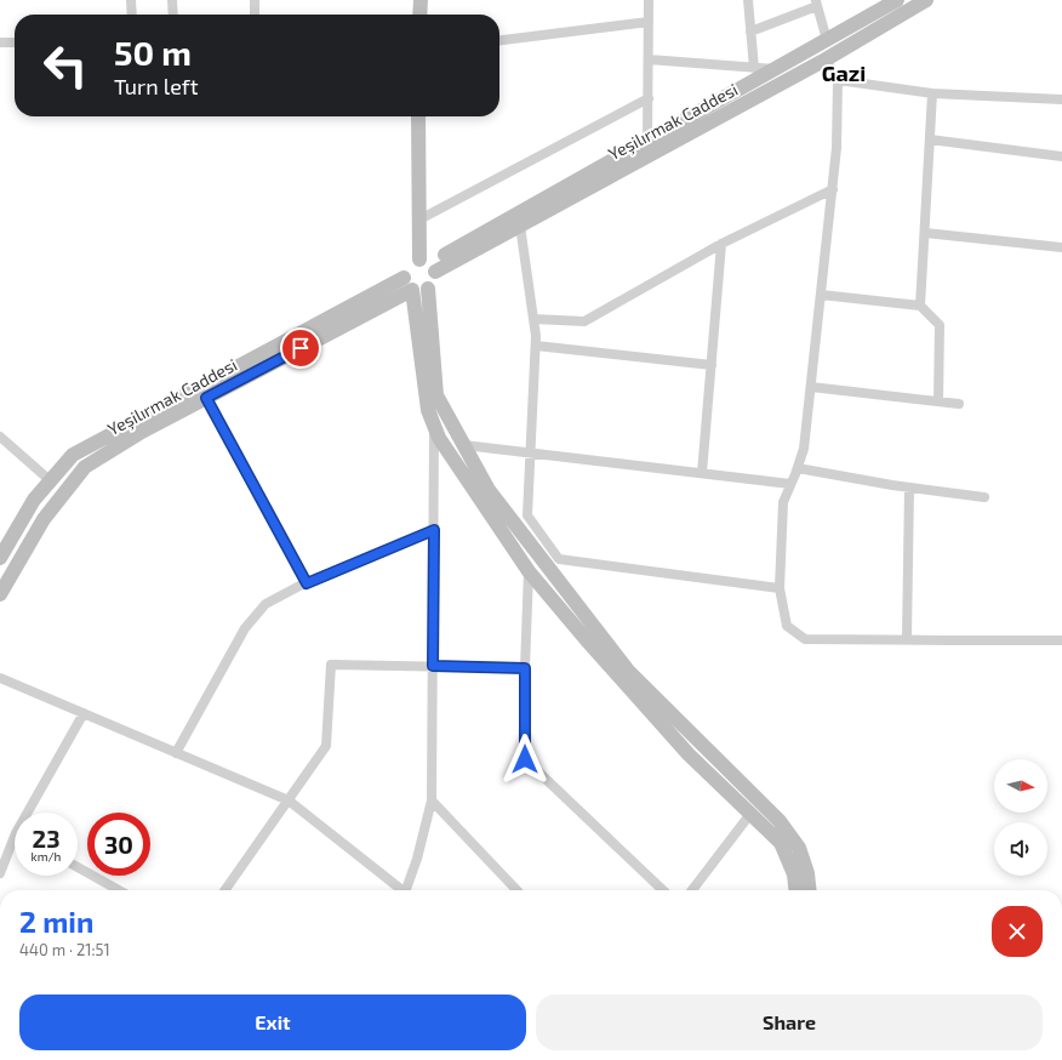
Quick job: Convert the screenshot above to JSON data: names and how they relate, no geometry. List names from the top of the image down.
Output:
{
  "streets": {
    "main road": ["Yeşilırmak Caddesi"]
  },
  "districts": ["Gazi"],
  "north": "right",
  "page": {
    "turn": ["50 m", "Turn left"],
    "speed": "23 km/h",
    "limit": "30",
    "heading": ["2 min", "440 m · 21:51"],
    "buttons": ["Exit", "Share"]
  }
}
